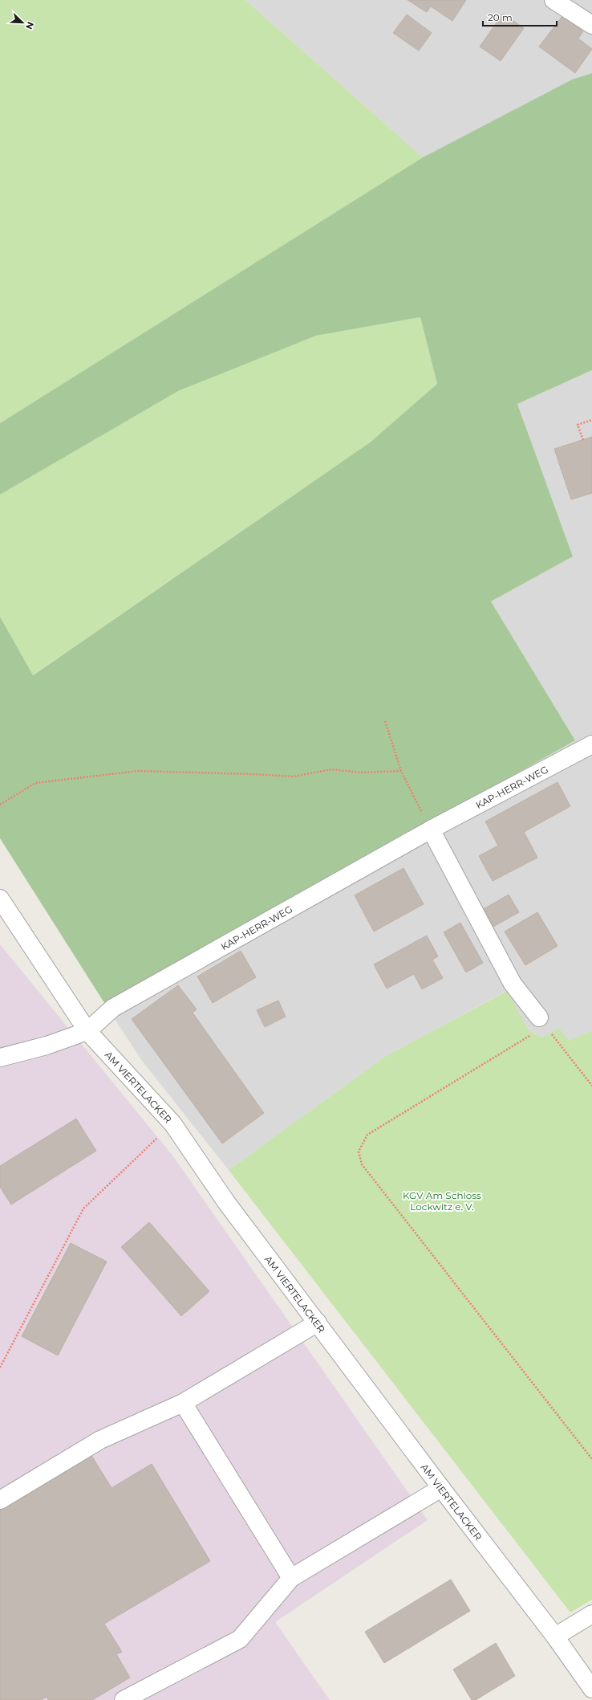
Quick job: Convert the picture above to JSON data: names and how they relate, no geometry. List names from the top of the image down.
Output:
{
  "streets": {
    "street": ["KAP-HERR-WEG", "AM VIERTELACKER"]
  },
  "crossings": [
    ["KAP-HERR-WEG", "AM VIERTELACKER"]
  ],
  "parks": ["KGV Am Schloss Lockwitz e. V."],
  "scale_bar": "20 m",
  "north": "bottom right"
}
